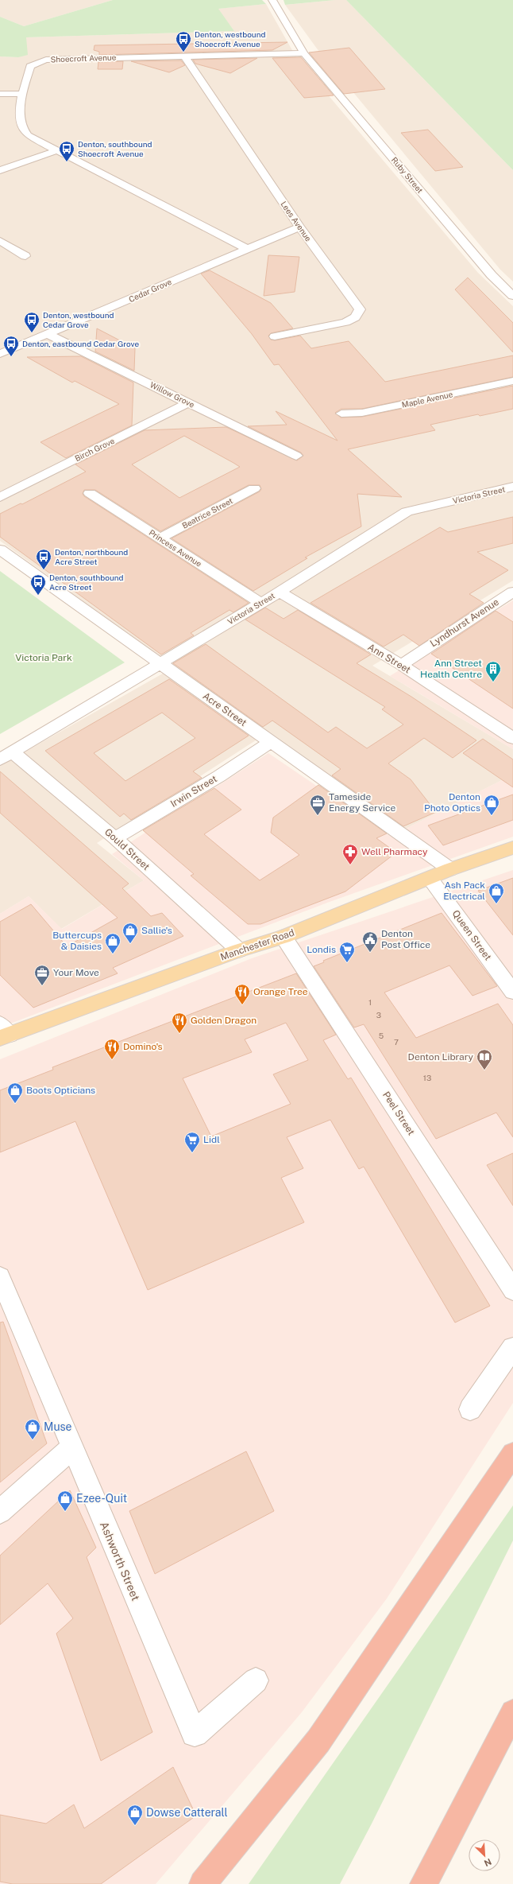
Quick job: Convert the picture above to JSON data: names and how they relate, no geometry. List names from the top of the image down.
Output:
{
  "streets": {
    "main road": ["Manchester Road"],
    "street": [
      "Shoecroft Avenue",
      "Ruby Street",
      "Lees Avenue",
      "Cedar Grove",
      "Willow Grove",
      "Maple Avenue",
      "Birch Grove",
      "Victoria Street",
      "Beatrice Street",
      "Princess Avenue",
      "Lyndhurst Avenue",
      "Ann Street",
      "Acre Street",
      "Irwin Street",
      "Gould Street",
      "Queen Street",
      "Peel Street",
      "Ashworth Street"
    ]
  },
  "crossings": [
    ["Shoecroft Avenue", "Ruby Street"],
    ["Shoecroft Avenue", "Lees Avenue"],
    ["Shoecroft Avenue", "Cedar Grove"],
    ["Lees Avenue", "Cedar Grove"],
    ["Cedar Grove", "Willow Grove"],
    ["Willow Grove", "Birch Grove"],
    ["Victoria Street", "Princess Avenue"],
    ["Victoria Street", "Ann Street"],
    ["Victoria Street", "Acre Street"],
    ["Victoria Street", "Gould Street"],
    ["Beatrice Street", "Princess Avenue"],
    ["Lyndhurst Avenue", "Ann Street"],
    ["Acre Street", "Irwin Street"],
    ["Acre Street", "Manchester Road"],
    ["Irwin Street", "Gould Street"],
    ["Gould Street", "Manchester Road"],
    ["Queen Street", "Manchester Road"],
    ["Manchester Road", "Peel Street"]
  ],
  "parks": ["Victoria Park"],
  "places": {
    "bus stop": [
      "Denton, westbound Shoecroft Avenue",
      "Denton, southbound Shoecroft Avenue",
      "Denton, westbound Cedar Grove",
      "Denton, eastbound Cedar Grove",
      "Denton, northbound Acre Street",
      "Denton, southbound Acre Street"
    ],
    "building": ["Ann Street Health Centre"],
    "office": ["Tameside Energy Service", "Your Move"],
    "shop": [
      "Denton Photo Optics",
      "Ash Pack Electrical",
      "Sallie's",
      "Buttercups & Daisies",
      "Boots Opticians",
      "Muse",
      "Ezee-Quit",
      "Dowse Catterall"
    ],
    "pharmacy": ["Well Pharmacy"],
    "public building": ["Denton Post Office"],
    "supermarket": ["Londis", "Lidl"],
    "restaurant": ["Orange Tree", "Golden Dragon", "Domino's"],
    "library": ["Denton Library"]
  },
  "house_numbers": [
    "1",
    "3",
    "5",
    "7",
    "13"
  ],
  "north": "bottom right"
}
